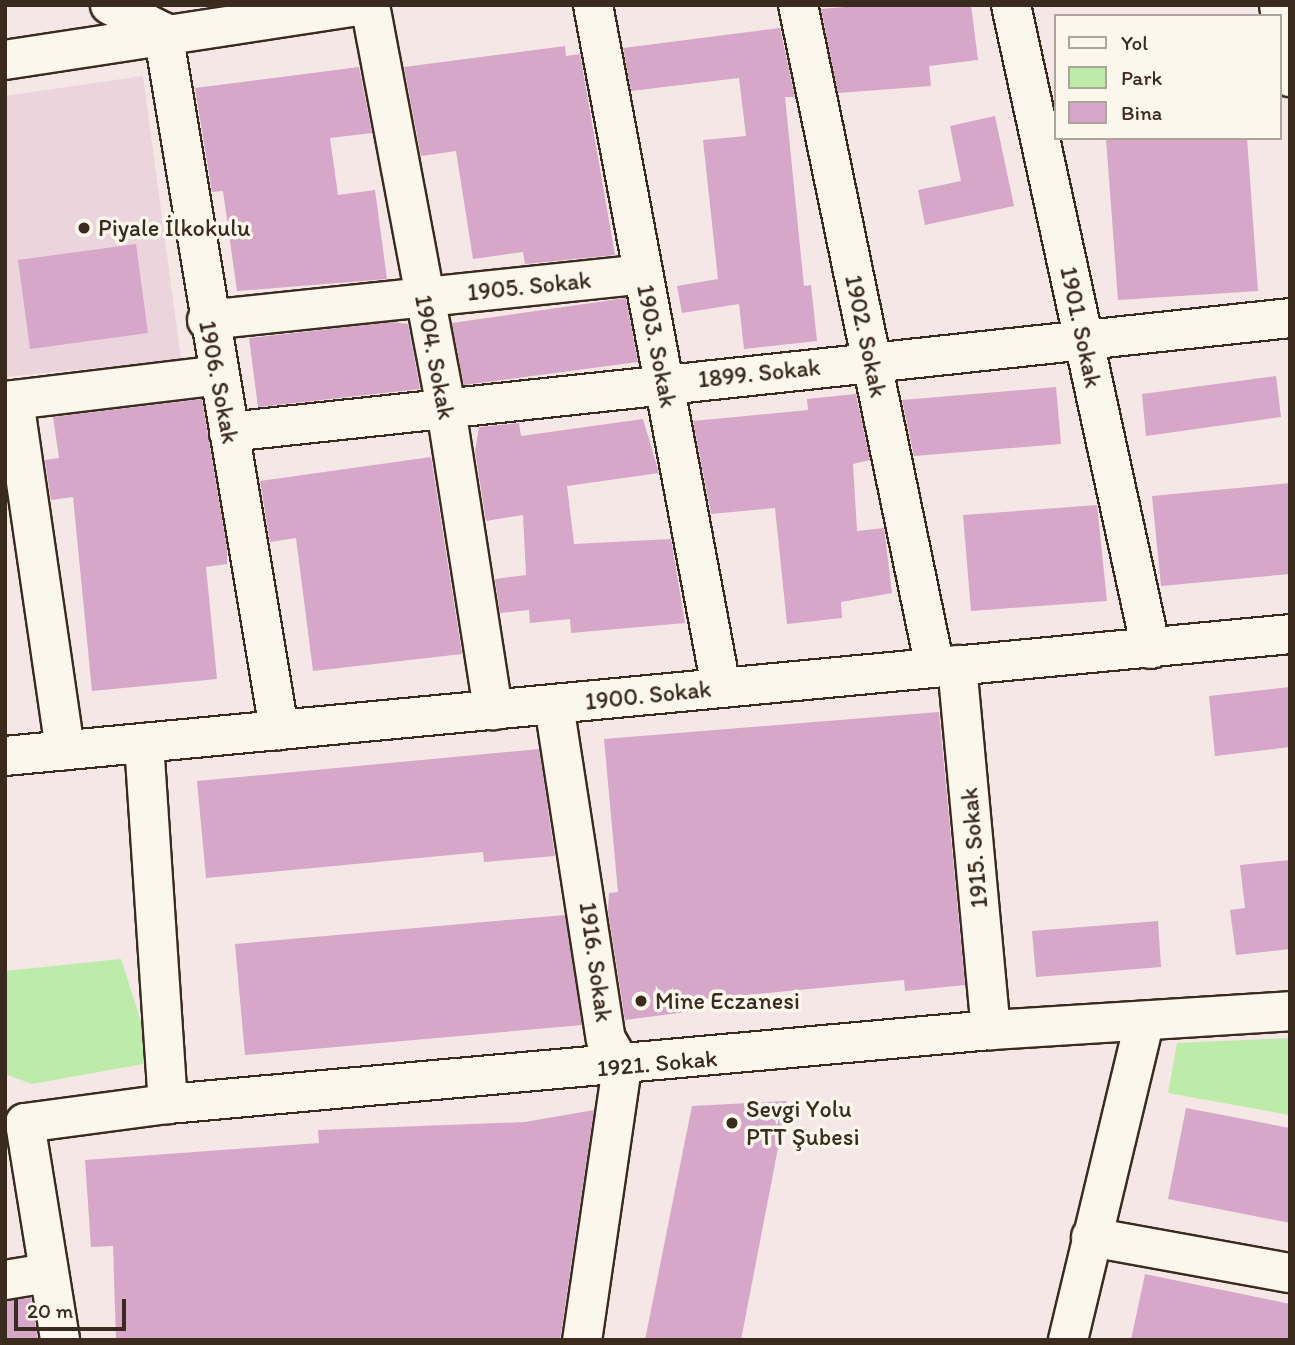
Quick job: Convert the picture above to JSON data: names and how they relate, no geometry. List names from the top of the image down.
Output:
{
  "streets": {
    "street": [
      "1905. Sokak",
      "1901. Sokak",
      "1902. Sokak",
      "1903. Sokak",
      "1904. Sokak",
      "1899. Sokak",
      "1906. Sokak",
      "1900. Sokak",
      "1915. Sokak",
      "1916. Sokak",
      "1921. Sokak"
    ]
  },
  "crossings": [
    ["1905. Sokak", "1903. Sokak"],
    ["1905. Sokak", "1904. Sokak"],
    ["1905. Sokak", "1906. Sokak"],
    ["1901. Sokak", "1899. Sokak"],
    ["1901. Sokak", "1900. Sokak"],
    ["1902. Sokak", "1899. Sokak"],
    ["1902. Sokak", "1900. Sokak"],
    ["1902. Sokak", "1915. Sokak"],
    ["1903. Sokak", "1899. Sokak"],
    ["1903. Sokak", "1900. Sokak"],
    ["1904. Sokak", "1899. Sokak"],
    ["1904. Sokak", "1900. Sokak"],
    ["1899. Sokak", "1906. Sokak"],
    ["1906. Sokak", "1900. Sokak"],
    ["1900. Sokak", "1915. Sokak"],
    ["1900. Sokak", "1916. Sokak"],
    ["1915. Sokak", "1921. Sokak"],
    ["1916. Sokak", "1921. Sokak"]
  ],
  "places": ["Piyale İlkokulu", "Mine Eczanesi", "Sevgi Yolu PTT Şubesi"],
  "legend": ["Yol", "Park", "Bina"],
  "scale_bar": "20 m"
}
